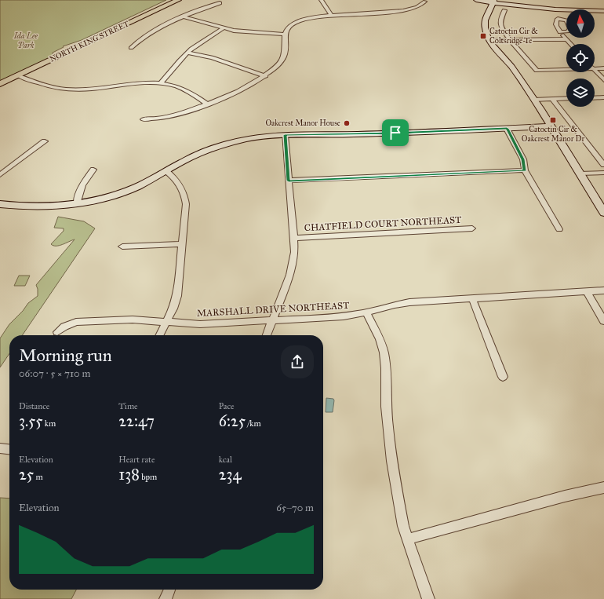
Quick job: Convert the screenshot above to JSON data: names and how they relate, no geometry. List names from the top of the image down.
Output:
{
  "streets": {
    "main road": ["NORTH KING STREET"],
    "street": ["CHATFIELD COURT NORTHEAST", "MARSHALL DRIVE NORTHEAST"]
  },
  "parks": ["Ida Lee Park"],
  "places": {
    "transit": ["Catoctin Cir & Coltsridge Te", "Catoctin Cir & Oakcrest Manor Dr"],
    "other": ["Oakcrest Manor House"]
  },
  "north": "top",
  "page": {
    "heading": ["Morning run", "06:07 · 5 × 710 m"],
    "stats": [
      ["Distance", "3.55 km"],
      ["Time", "22:47"],
      ["Pace", "6:25 /km"],
      ["Elevation", "25 m"],
      ["Heart rate", "138 bpm"],
      ["kcal", "234"]
    ],
    "chart": ["Elevation", "65–70 m"]
  }
}
